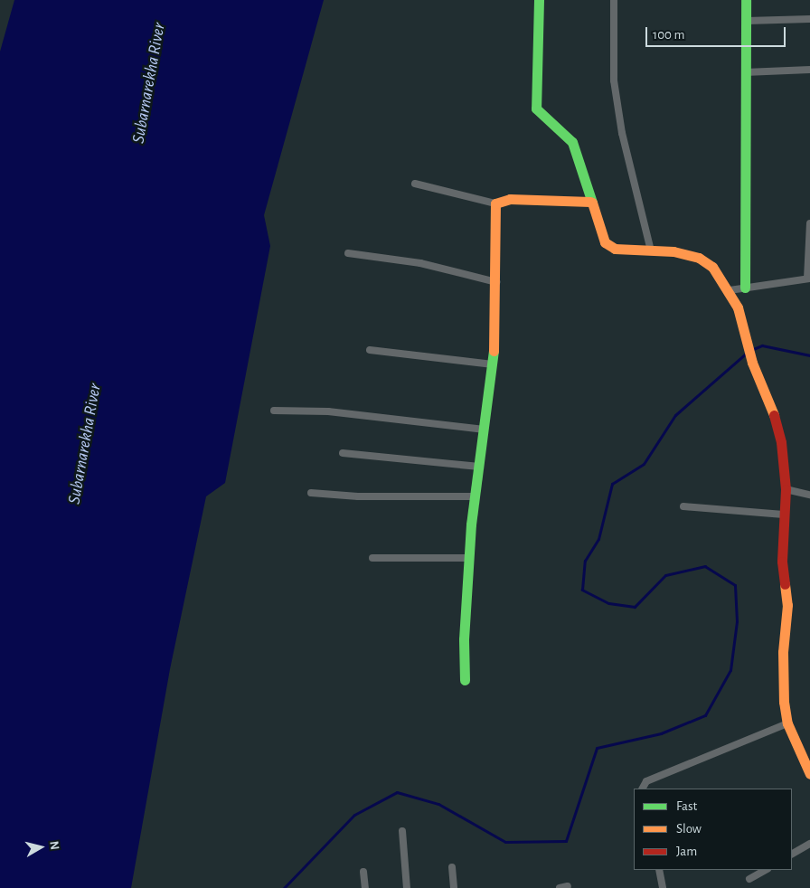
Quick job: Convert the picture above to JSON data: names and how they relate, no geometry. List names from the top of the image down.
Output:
{
  "water": ["Subarnarekha River"],
  "legend": ["Fast", "Slow", "Jam"],
  "scale_bar": "100 m",
  "north": "right"
}
